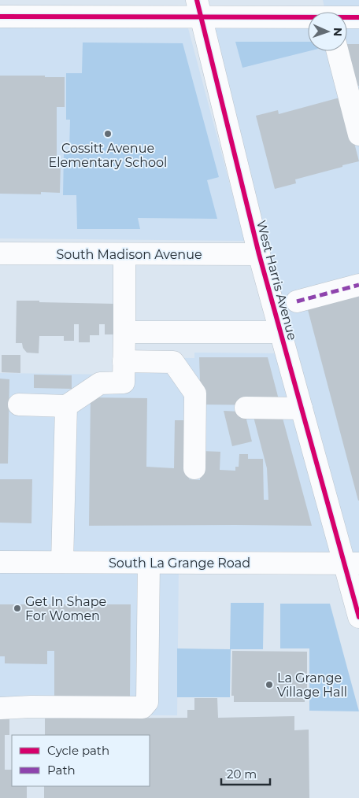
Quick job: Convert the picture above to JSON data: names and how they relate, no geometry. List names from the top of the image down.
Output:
{
  "streets": {
    "street": ["South Madison Avenue", "West Harris Avenue", "South La Grange Road"]
  },
  "crossings": [
    ["South Madison Avenue", "West Harris Avenue"],
    ["West Harris Avenue", "South La Grange Road"]
  ],
  "places": ["Cossitt Avenue Elementary School", "Get In Shape For Women", "La Grange Village Hall"],
  "legend": ["Cycle path", "Path"],
  "scale_bar": "20 m",
  "north": "right"
}
